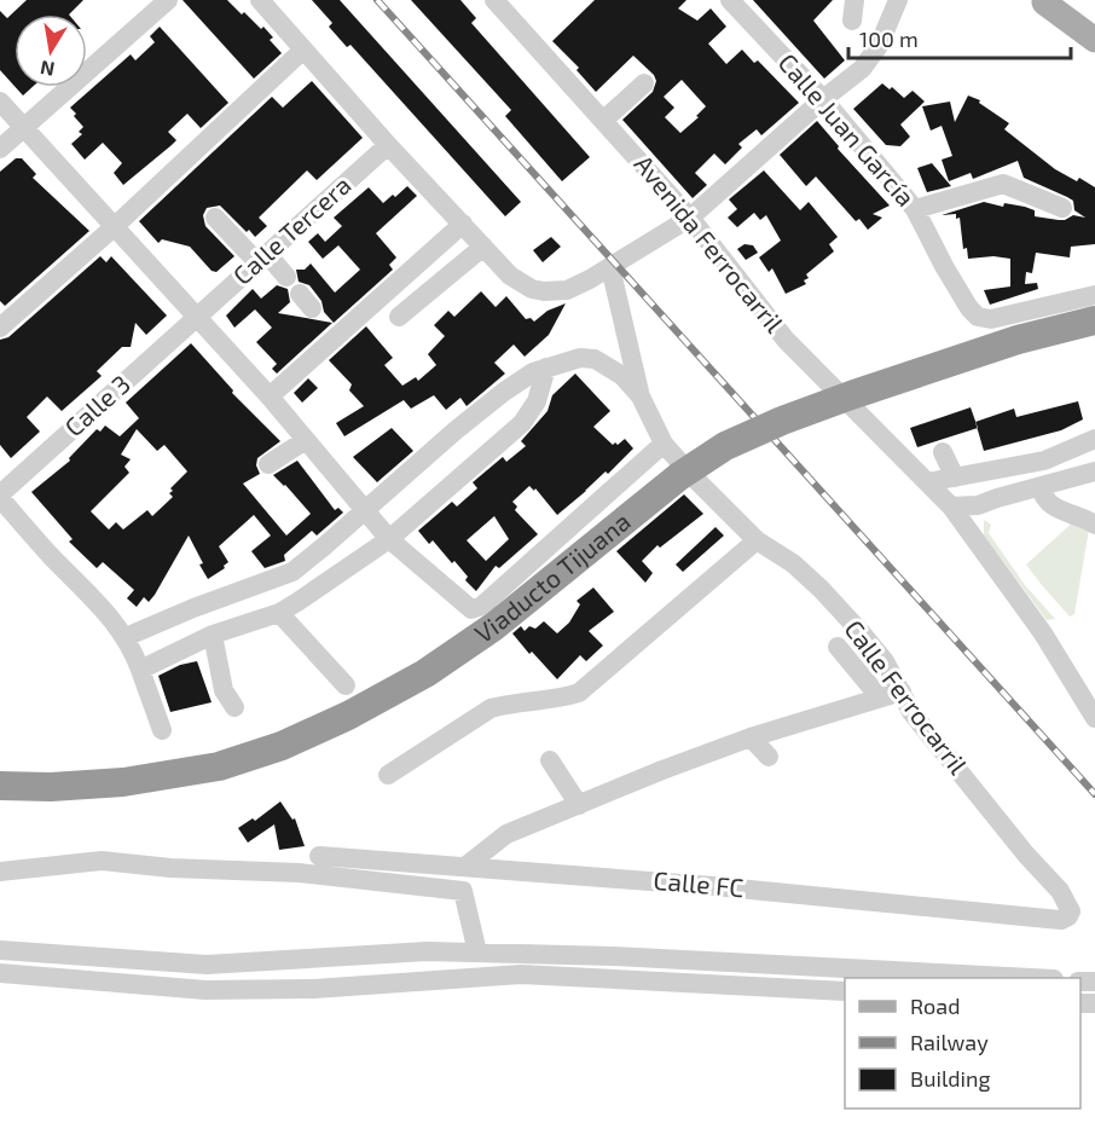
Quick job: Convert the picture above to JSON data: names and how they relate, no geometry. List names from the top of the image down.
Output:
{
  "streets": {
    "highway": ["Viaducto Tijuana"],
    "street": [
      "Calle Juan García",
      "Calle Tercera",
      "Avenida Ferrocarril",
      "Calle 3",
      "Calle Ferrocarril",
      "Calle FC"
    ]
  },
  "crossings": [
    ["Calle Tercera", "Calle 3"],
    ["Calle Ferrocarril", "Calle FC"]
  ],
  "legend": ["Road", "Railway", "Building"],
  "scale_bar": "100 m",
  "north": "bottom"
}
